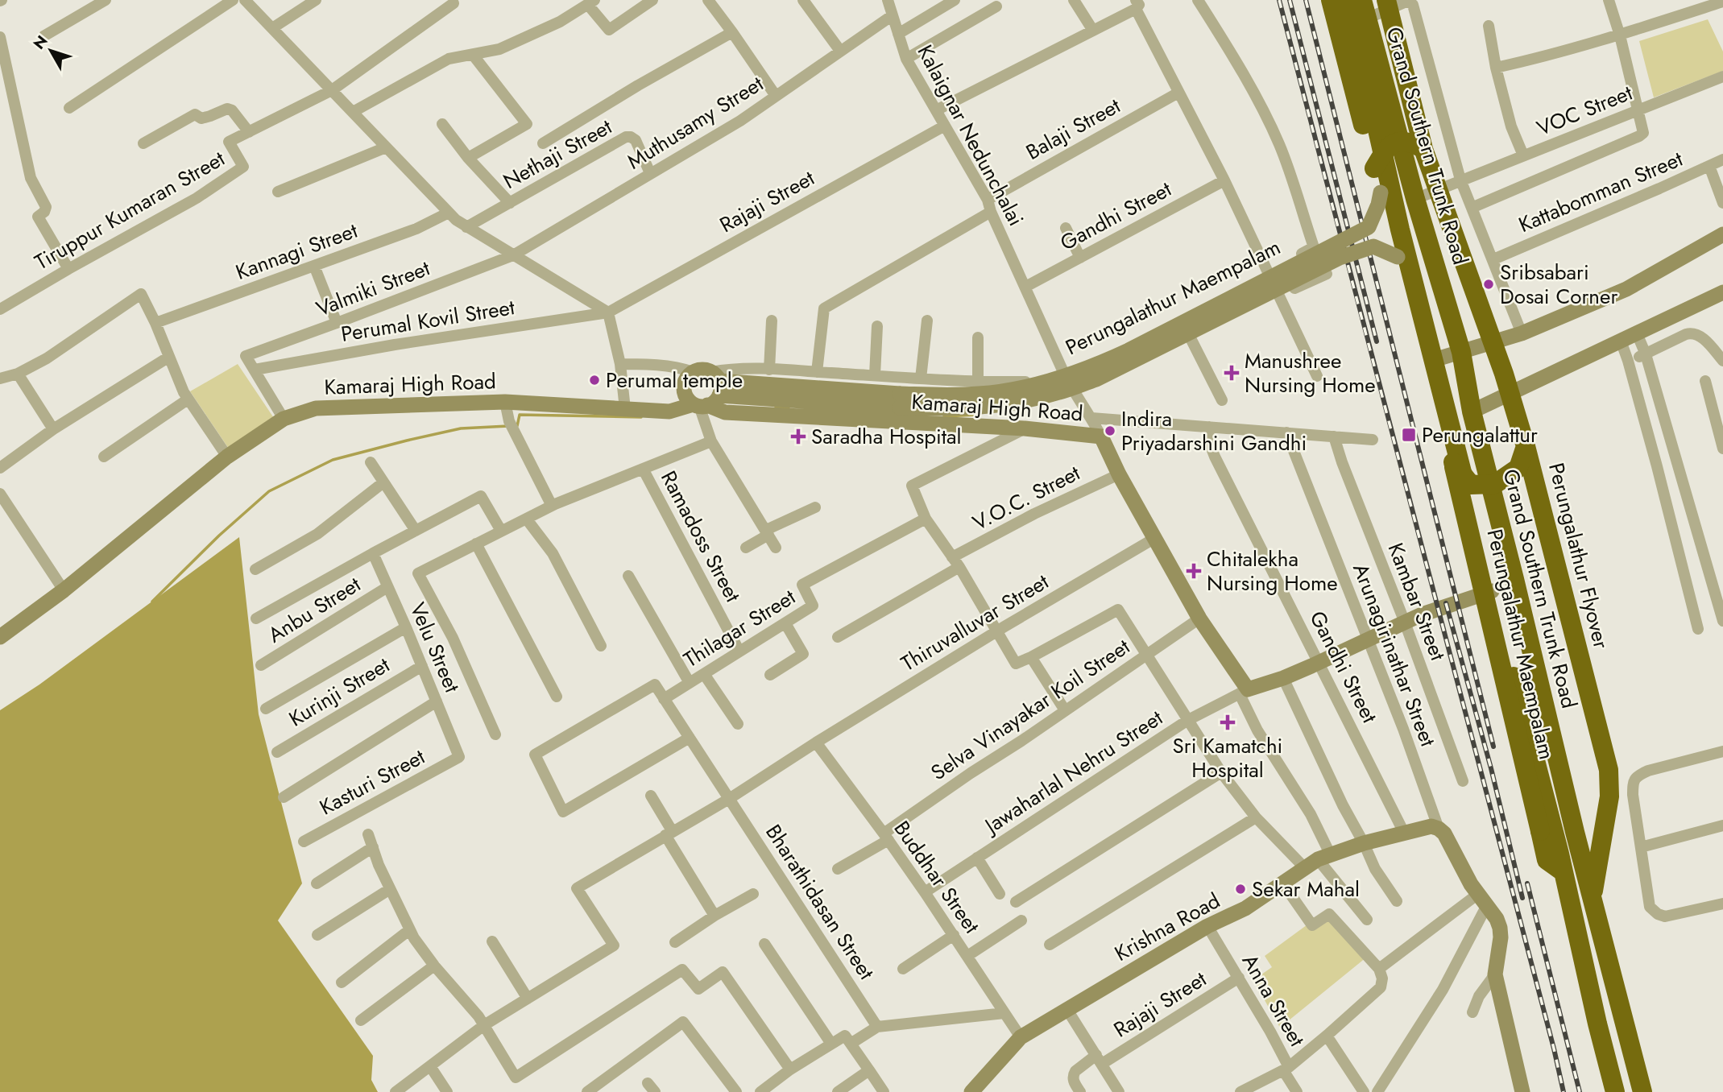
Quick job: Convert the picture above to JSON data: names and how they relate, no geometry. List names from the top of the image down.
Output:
{
  "streets": {
    "highway": ["Grand Southern Trunk Road", "Perungalathur Maempalam", "Perungalathur Flyover"],
    "street": [
      "VOC Street",
      "Muthusamy Street",
      "Balaji Street",
      "Kalaignar Nedunchalai",
      "Nethaji Street",
      "Kattabomman Street",
      "Rajaji Street",
      "Tiruppur Kumaran Street",
      "Gandhi Street",
      "Kannagi Street",
      "Valmiki Street",
      "Perumal Kovil Street",
      "Kamaraj High Road",
      "V.O.C. Street",
      "Ramadoss Street",
      "Kambar Street",
      "Anbu Street",
      "Thiruvalluvar Street",
      "Thilagar Street",
      "Velu Street",
      "Arunagirinathar Street",
      "Kurinji Street",
      "Selva Vinayakar Koil Street",
      "Jawaharlal Nehru Street",
      "Kasturi Street",
      "Buddhar Street",
      "Bharathidasan Street",
      "Krishna Road",
      "Anna Street"
    ]
  },
  "crossings": [
    ["VOC Street", "Grand Southern Trunk Road"],
    ["Muthusamy Street", "Kalaignar Nedunchalai"],
    ["Muthusamy Street", "Nethaji Street"],
    ["Muthusamy Street", "Valmiki Street"],
    ["Balaji Street", "Kalaignar Nedunchalai"],
    ["Kalaignar Nedunchalai", "Rajaji Street"],
    ["Kalaignar Nedunchalai", "Gandhi Street"],
    ["Kalaignar Nedunchalai", "Kamaraj High Road"],
    ["Grand Southern Trunk Road", "Perungalathur Maempalam"],
    ["Grand Southern Trunk Road", "Perungalathur Flyover"],
    ["Rajaji Street", "Perumal Kovil Street"],
    ["Rajaji Street", "Anna Street"],
    ["Gandhi Street", "Krishna Road"],
    ["Valmiki Street", "Perumal Kovil Street"],
    ["Perungalathur Maempalam", "Kamaraj High Road"],
    ["Kamaraj High Road", "V.O.C. Street"],
    ["Kamaraj High Road", "Thiruvalluvar Street"],
    ["Kamaraj High Road", "Selva Vinayakar Koil Street"],
    ["Kamaraj High Road", "Jawaharlal Nehru Street"],
    ["Ramadoss Street", "Thilagar Street"],
    ["Anbu Street", "Velu Street"],
    ["Thiruvalluvar Street", "Buddhar Street"],
    ["Thiruvalluvar Street", "Bharathidasan Street"],
    ["Thilagar Street", "Bharathidasan Street"],
    ["Velu Street", "Kurinji Street"],
    ["Velu Street", "Kasturi Street"],
    ["Arunagirinathar Street", "Krishna Road"],
    ["Selva Vinayakar Koil Street", "Buddhar Street"],
    ["Jawaharlal Nehru Street", "Buddhar Street"],
    ["Buddhar Street", "Krishna Road"],
    ["Krishna Road", "Anna Street"]
  ],
  "places": {
    "other": [
      "Sribsabari Dosai Corner",
      "Perumal temple",
      "Indira Priyadarshini Gandhi",
      "Sekar Mahal"
    ],
    "health": [
      "Manushree Nursing Home",
      "Saradha Hospital",
      "Chitalekha Nursing Home",
      "Sri Kamatchi Hospital"
    ],
    "transit": ["Perungalattur"]
  },
  "north": "top left"
}
